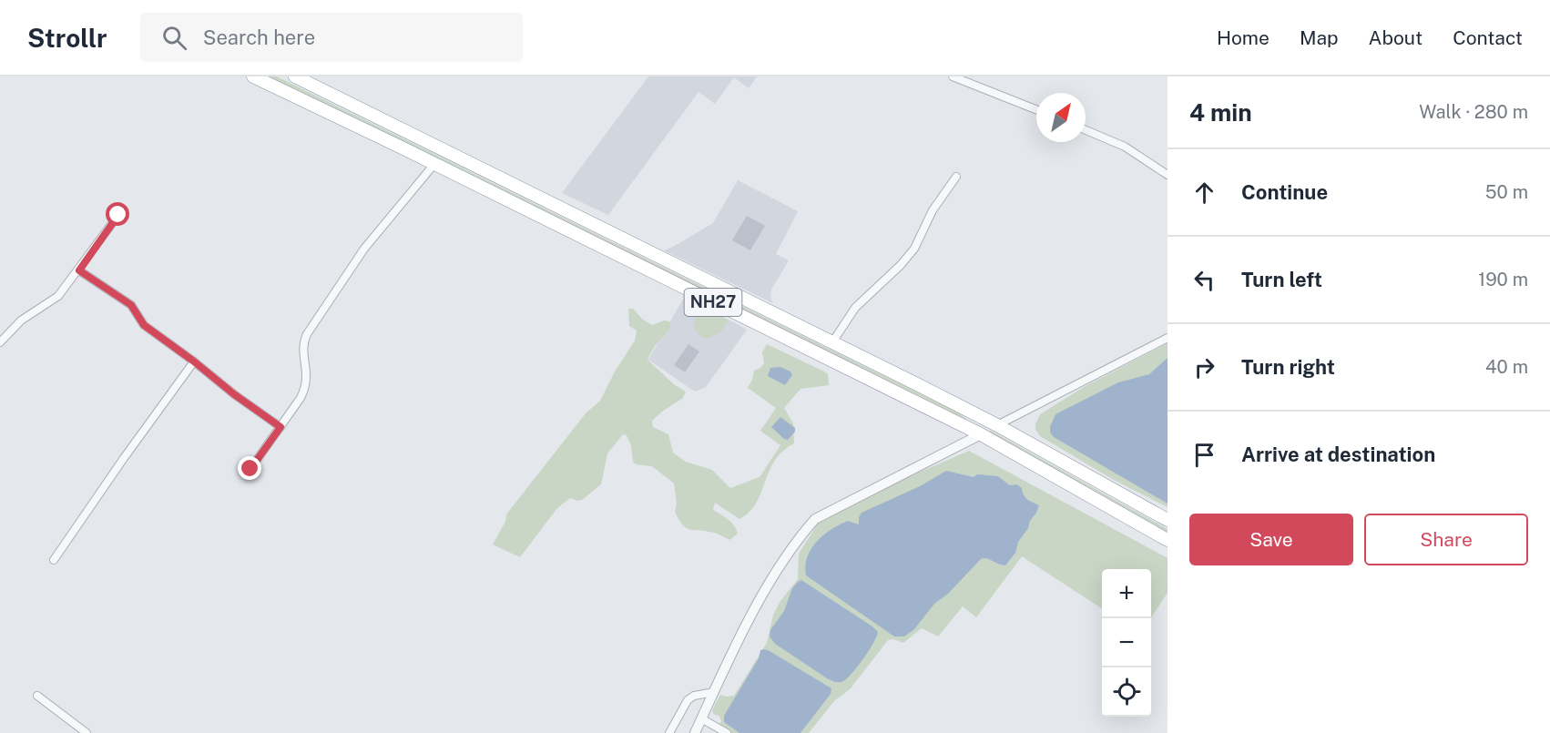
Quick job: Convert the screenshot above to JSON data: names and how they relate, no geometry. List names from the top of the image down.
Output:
{
  "streets": {
    "highway": ["NH27"]
  },
  "north": "top right",
  "page": {
    "header": "Strollr",
    "search": "Search here",
    "nav": [
      "Home",
      "Map",
      "About",
      "Contact"
    ],
    "heading": ["4 min", "Walk · 280 m"],
    "list": [
      ["Continue", "50 m"],
      ["Turn left", "190 m"],
      ["Turn right", "40 m"],
      "Arrive at destination"
    ],
    "buttons": ["Save", "Share"],
    "map_buttons": ["+", "−"]
  }
}
